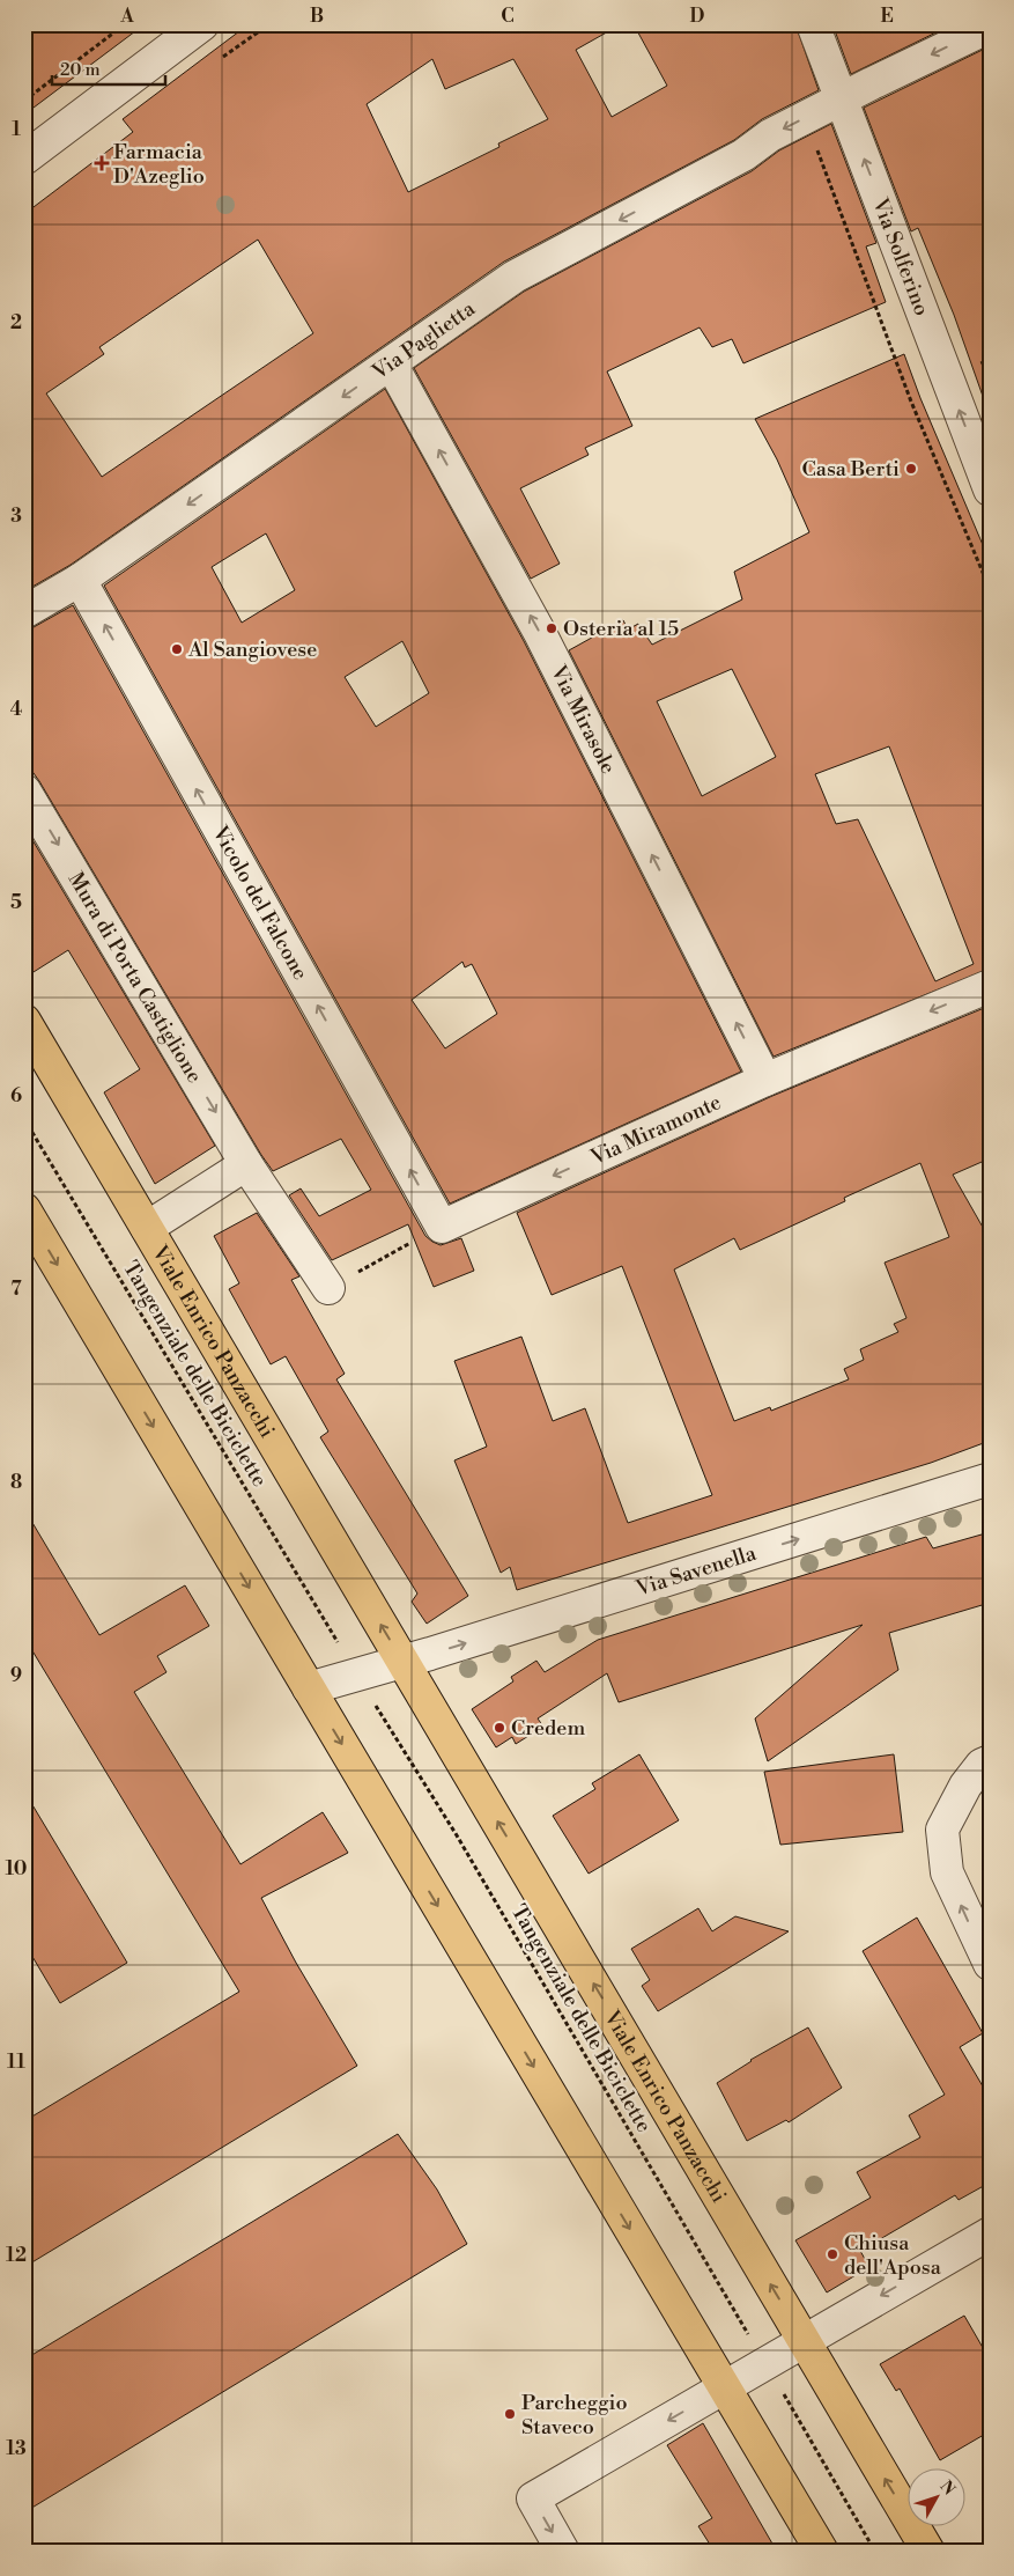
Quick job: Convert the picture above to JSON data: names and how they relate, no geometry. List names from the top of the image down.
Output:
{
  "streets": {
    "main road": ["Viale Enrico Panzacchi"],
    "street": [
      "Via Solferino",
      "Via Paglietta",
      "Via Mirasole",
      "Vicolo del Falcone",
      "Mura di Porta Castiglione",
      "Via Miramonte",
      "Via Savenella"
    ],
    "path": ["Tangenziale delle Biciclette"]
  },
  "crossings": [
    ["Via Solferino", "Via Paglietta"],
    ["Via Paglietta", "Via Mirasole"],
    ["Via Paglietta", "Vicolo del Falcone"],
    ["Via Mirasole", "Via Miramonte"],
    ["Vicolo del Falcone", "Via Miramonte"],
    ["Viale Enrico Panzacchi", "Via Savenella"]
  ],
  "one_way": [
    "Via Solferino",
    "Via Paglietta",
    "Via Mirasole",
    "Vicolo del Falcone",
    "Mura di Porta Castiglione",
    "Via Miramonte",
    "Via Savenella"
  ],
  "places": {
    "health": ["Farmacia D'Azeglio"],
    "other": [
      "Casa Berti",
      "Osteria al 15",
      "Al Sangiovese",
      "Credem",
      "Chiusa dell'Aposa",
      "Parcheggio Staveco"
    ]
  },
  "scale_bar": "20 m",
  "north": "top right",
  "grid": {
    "columns": [
      "A",
      "B",
      "C",
      "D",
      "E"
    ],
    "rows": [
      "1",
      "2",
      "3",
      "4",
      "5",
      "6",
      "7",
      "8",
      "9",
      "10",
      "11",
      "12",
      "13"
    ]
  }
}
